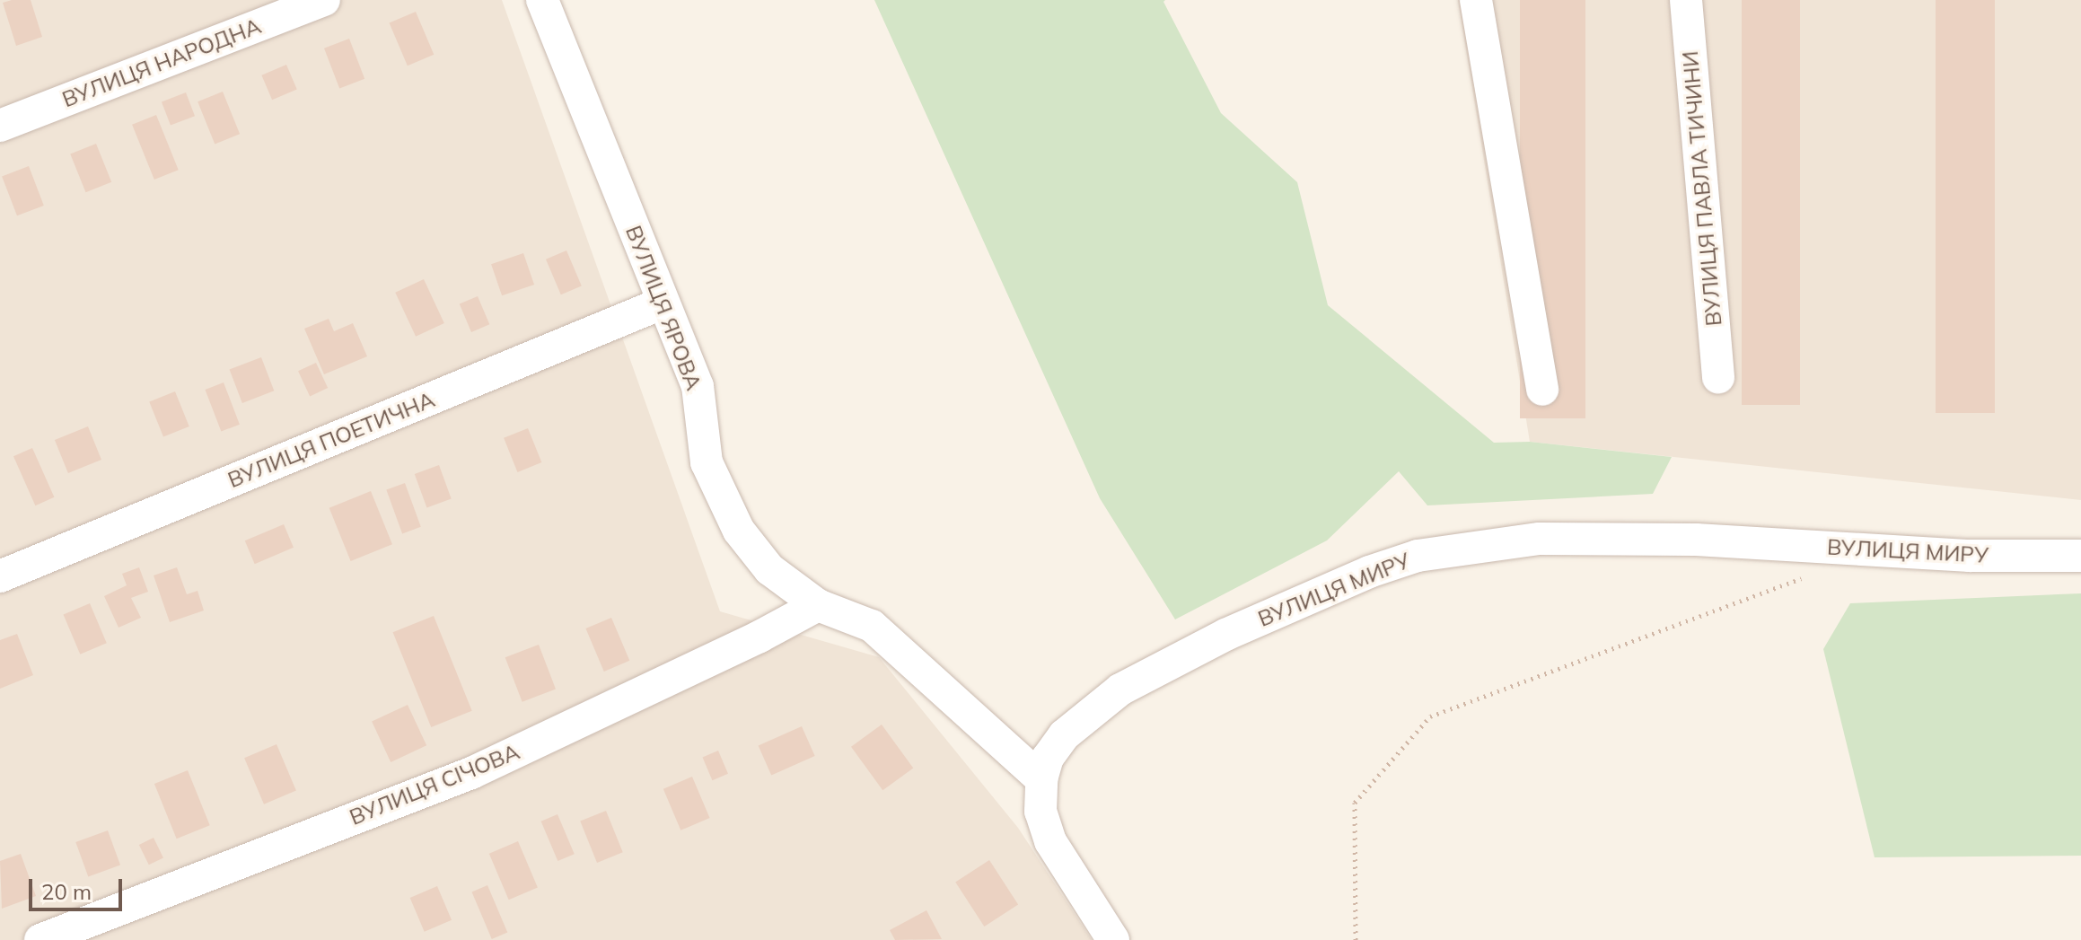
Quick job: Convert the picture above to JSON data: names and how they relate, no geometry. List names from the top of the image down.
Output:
{
  "streets": {
    "street": [
      "ВУЛИЦЯ НАРОДНА",
      "ВУЛИЦЯ ПАВЛА ТИЧИНИ",
      "ВУЛИЦЯ ЯРОВА",
      "ВУЛИЦЯ ПОЕТИЧНА",
      "ВУЛИЦЯ МИРУ",
      "ВУЛИЦЯ СІЧОВА"
    ]
  },
  "crossings": [
    ["ВУЛИЦЯ ЯРОВА", "ВУЛИЦЯ ПОЕТИЧНА"],
    ["ВУЛИЦЯ ЯРОВА", "ВУЛИЦЯ МИРУ"],
    ["ВУЛИЦЯ ЯРОВА", "ВУЛИЦЯ СІЧОВА"]
  ],
  "scale_bar": "20 m"
}
